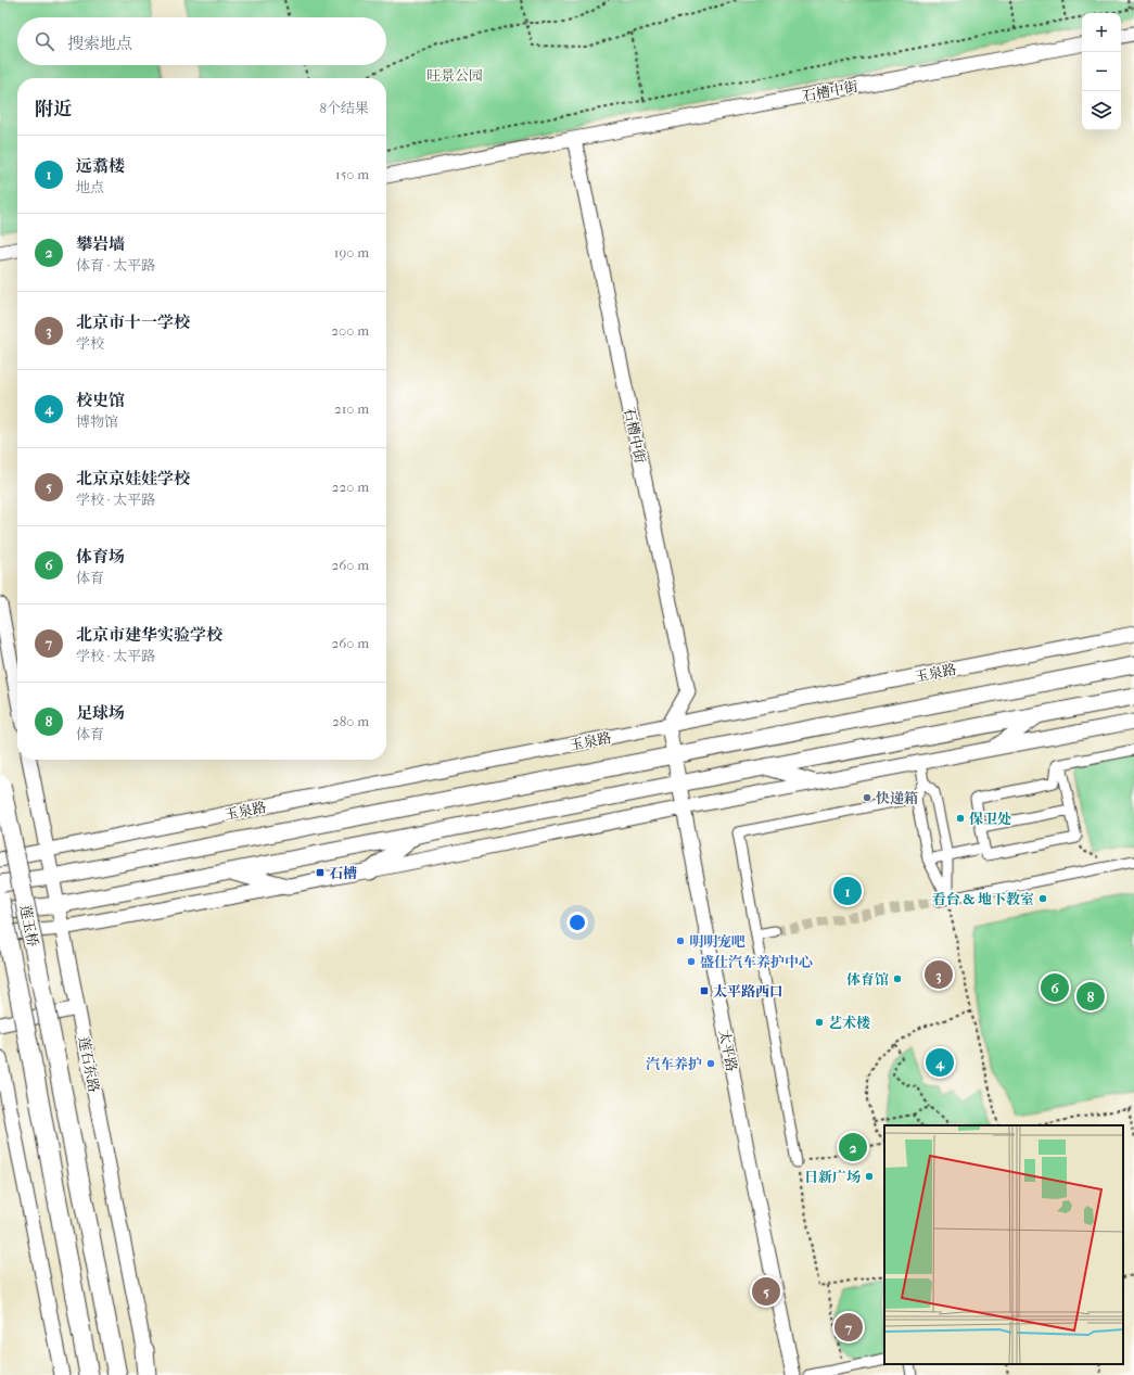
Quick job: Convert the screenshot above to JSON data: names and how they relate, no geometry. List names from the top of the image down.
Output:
{
  "streets": {
    "highway": ["莲玉桥"],
    "main road": ["玉泉路"],
    "street": ["石槽中街", "太平路", "莲石东路"]
  },
  "crossings": [
    ["石槽中街", "玉泉路"],
    ["石槽中街", "太平路"],
    ["玉泉路", "太平路"],
    ["玉泉路", "莲石东路"]
  ],
  "parks": ["旺景公园"],
  "places": {
    "other": [
      "快递箱",
      "保卫处",
      "看台 & 地下教室",
      "明明宠吧",
      "盛仕汽车养护中心",
      "体育馆",
      "艺术楼",
      "汽车养护",
      "日新广场"
    ],
    "transit": ["石槽", "太平路西口"]
  },
  "page": {
    "map_buttons": ["+", "−"],
    "search": "搜索地点",
    "heading": ["附近", "8个结果"],
    "list": [
      {
        "mark": "1",
        "name": "远翥楼",
        "note": "地点",
        "value": "150 m"
      },
      {
        "mark": "2",
        "name": "攀岩墙",
        "note": "体育 · 太平路",
        "value": "190 m"
      },
      {
        "mark": "3",
        "name": "北京市十一学校",
        "note": "学校",
        "value": "200 m"
      },
      {
        "mark": "4",
        "name": "校史馆",
        "note": "博物馆",
        "value": "210 m"
      },
      {
        "mark": "5",
        "name": "北京京娃娃学校",
        "note": "学校 · 太平路",
        "value": "220 m"
      },
      {
        "mark": "6",
        "name": "体育场",
        "note": "体育",
        "value": "260 m"
      },
      {
        "mark": "7",
        "name": "北京市建华实验学校",
        "note": "学校 · 太平路",
        "value": "260 m"
      },
      {
        "mark": "8",
        "name": "足球场",
        "note": "体育",
        "value": "280 m"
      }
    ],
    "pins": [
      "1",
      "3",
      "6",
      "8",
      "4",
      "2",
      "5",
      "7"
    ]
  }
}
